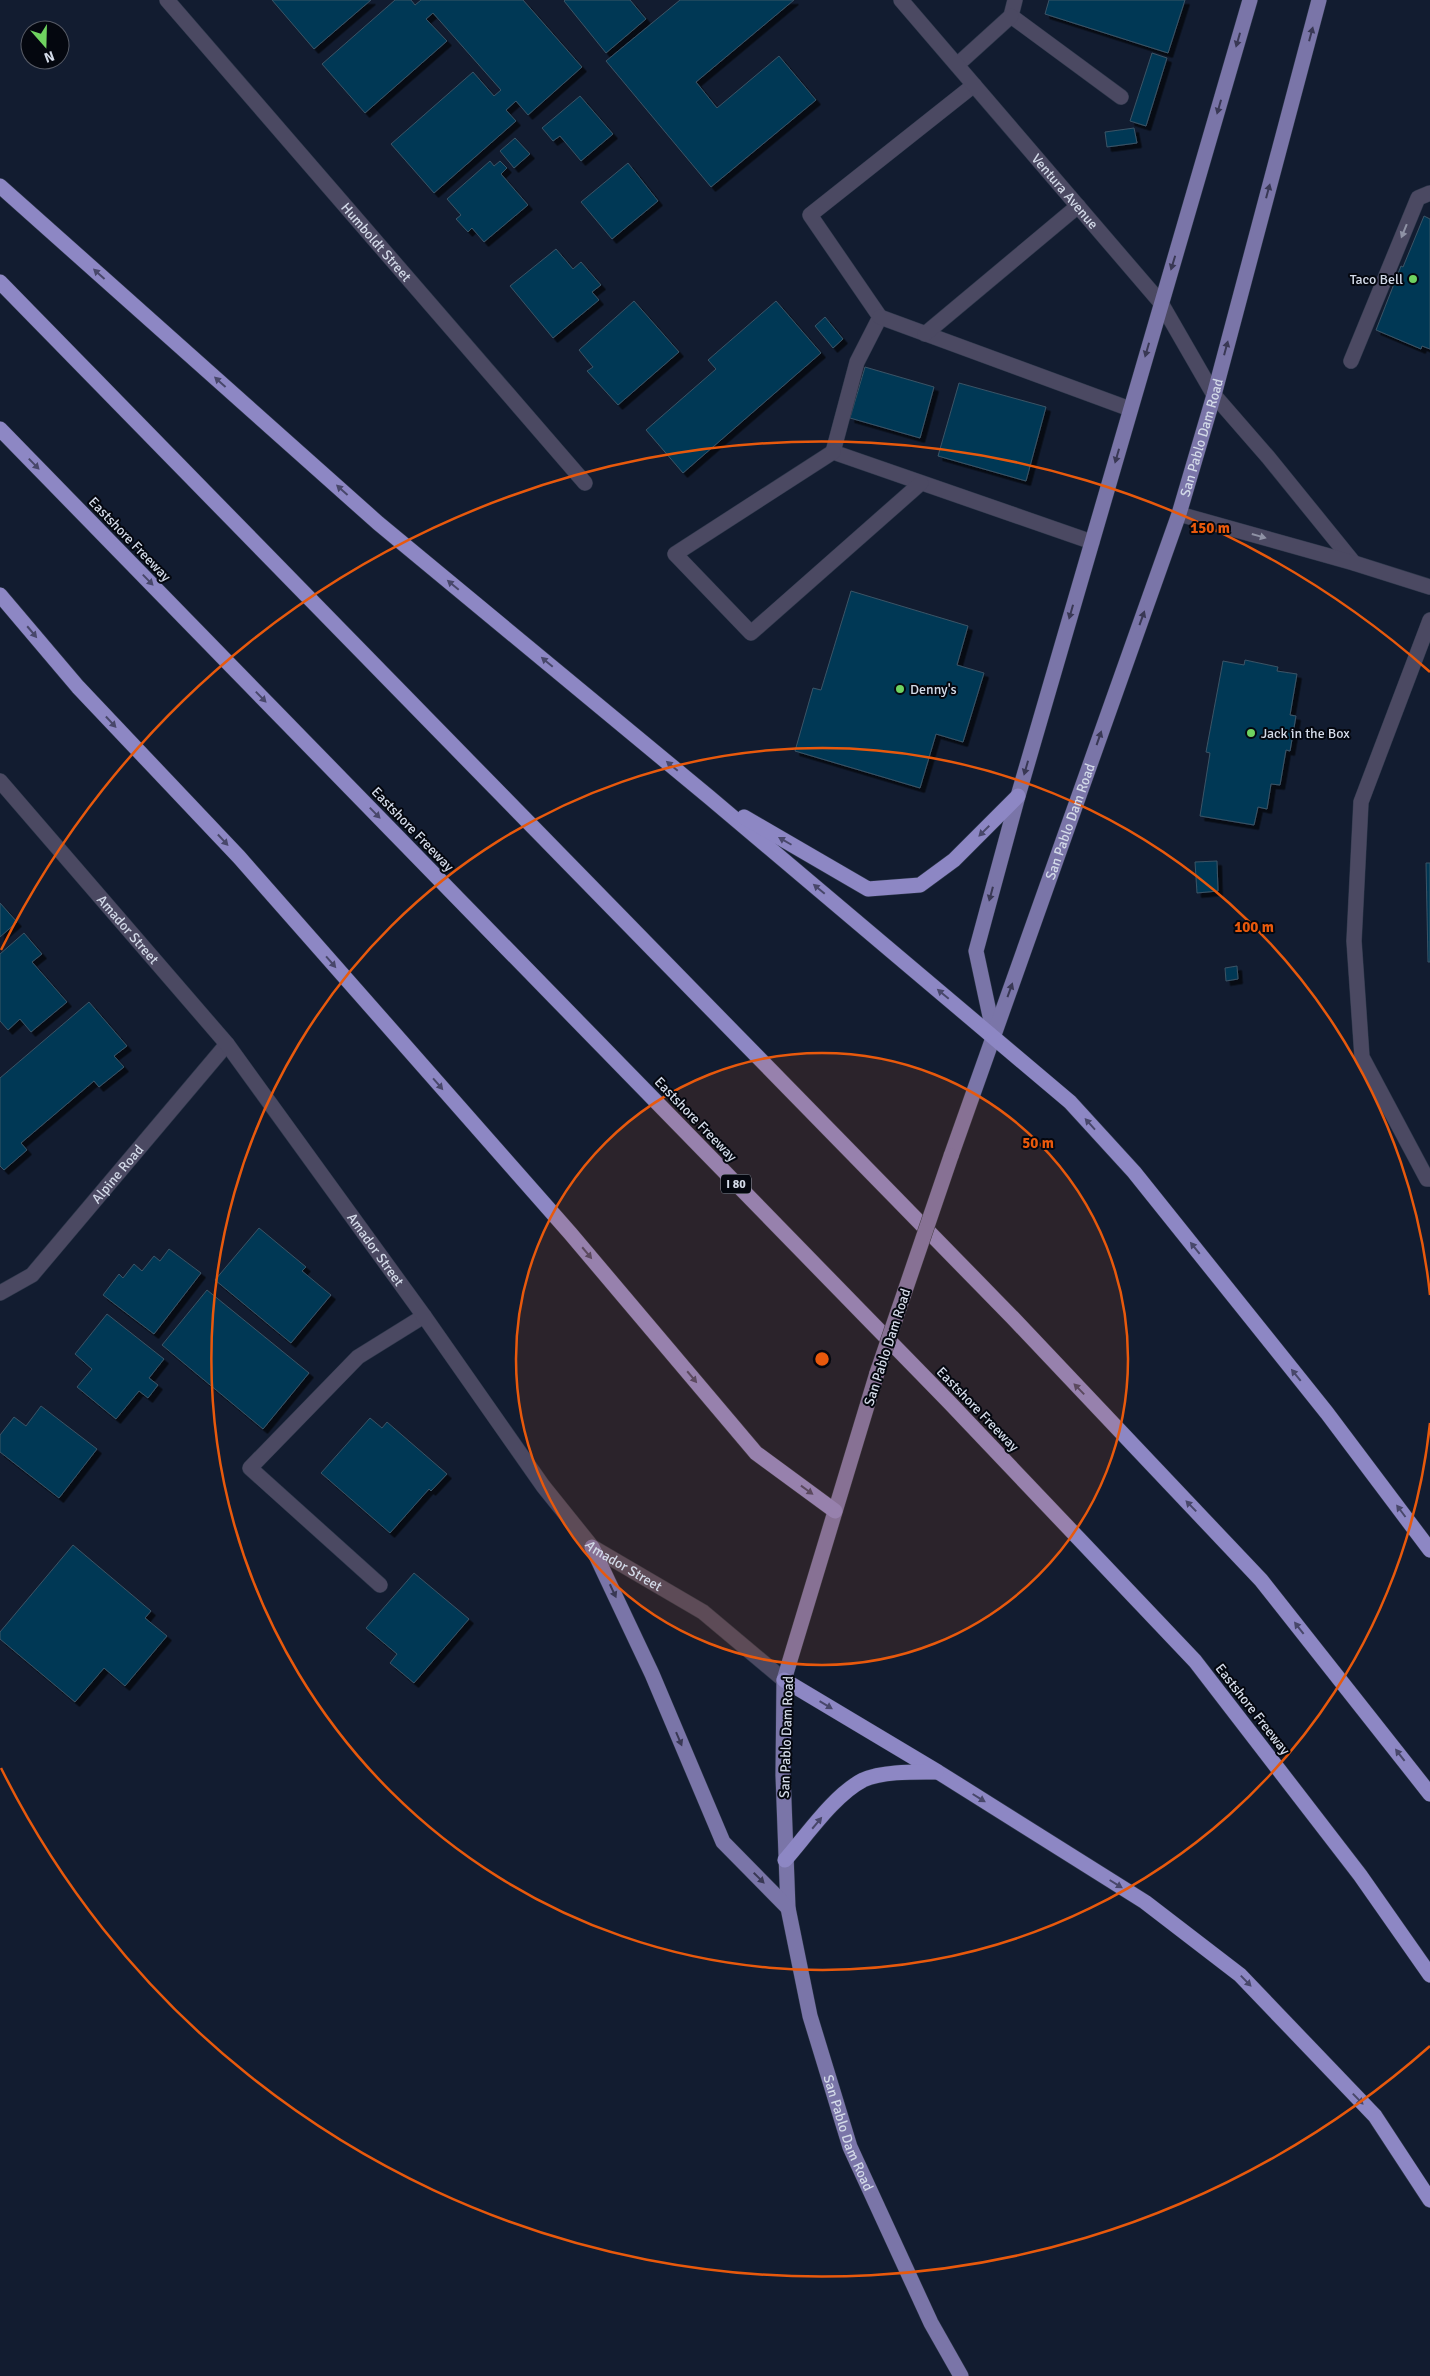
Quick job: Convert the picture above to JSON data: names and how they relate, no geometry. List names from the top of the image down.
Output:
{
  "streets": {
    "highway": ["Eastshore Freeway", "I 80"],
    "main road": ["San Pablo Dam Road"],
    "street": [
      "Ventura Avenue",
      "Humboldt Street",
      "Amador Street",
      "Alpine Road"
    ]
  },
  "crossings": [
    ["Ventura Avenue", "San Pablo Dam Road"],
    ["San Pablo Dam Road", "Amador Street"],
    ["Amador Street", "Alpine Road"]
  ],
  "places": ["Taco Bell", "Denny's", "Jack in the Box"],
  "north": "bottom",
  "rings": ["150 m", "100 m", "50 m"]
}
